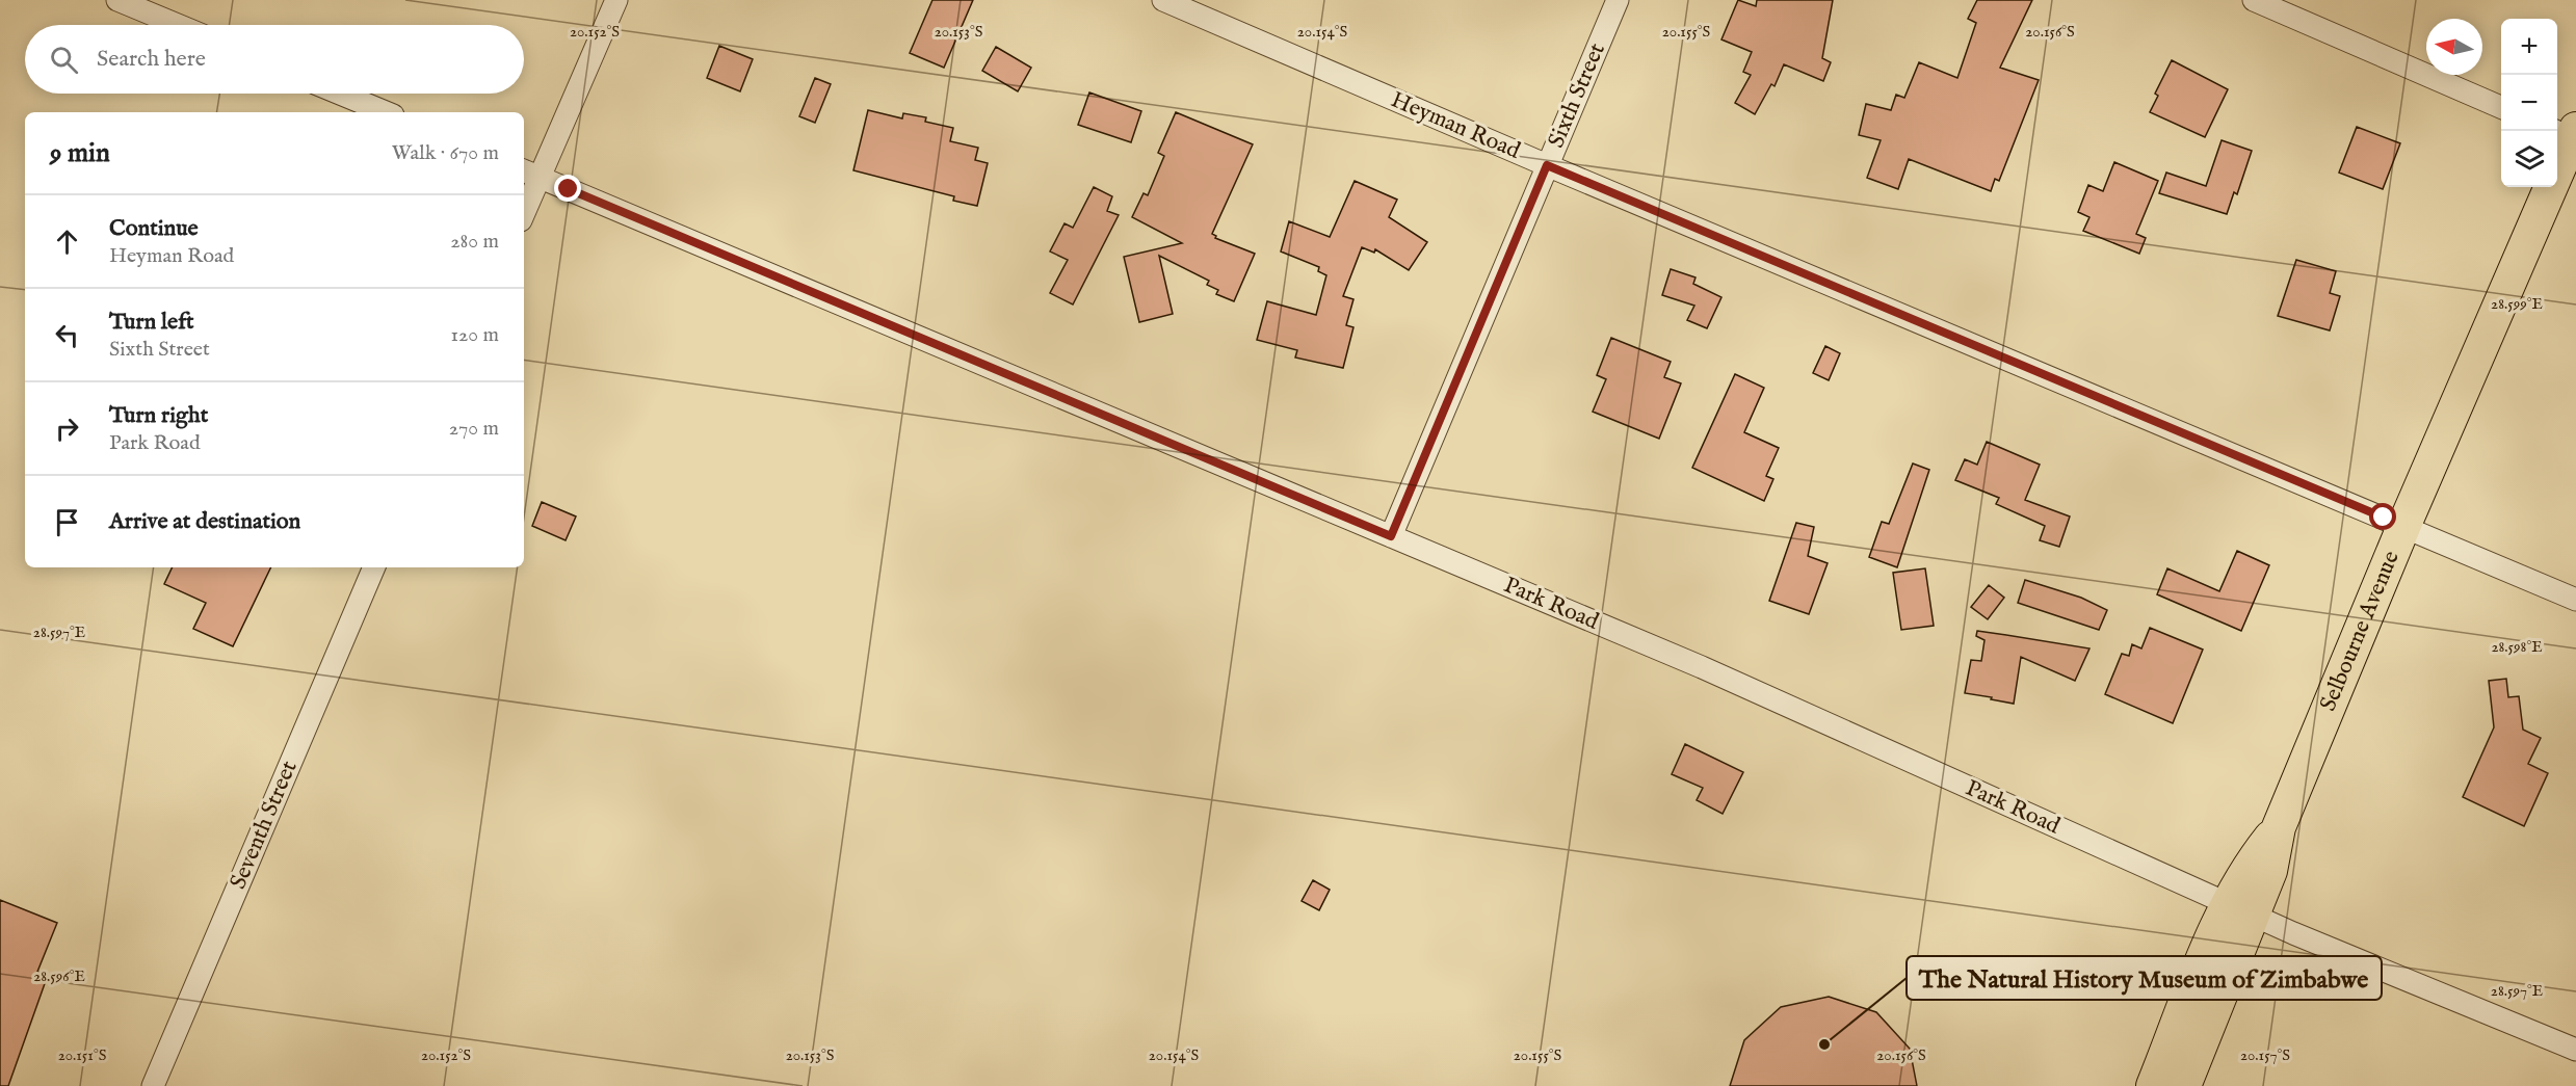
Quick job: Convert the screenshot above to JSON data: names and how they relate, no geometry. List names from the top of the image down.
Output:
{
  "streets": {
    "highway": ["Selbourne Avenue"],
    "street": [
      "Sixth Street",
      "Heyman Road",
      "Park Road",
      "Seventh Street"
    ]
  },
  "crossings": [
    ["Sixth Street", "Heyman Road"],
    ["Sixth Street", "Park Road"],
    ["Heyman Road", "Selbourne Avenue"],
    ["Park Road", "Selbourne Avenue"]
  ],
  "places": ["The Natural History Museum of Zimbabwe"],
  "north": "left",
  "page": {
    "map_buttons": ["+", "−"],
    "search": "Search here",
    "heading": ["9 min", "Walk · 670 m"],
    "list": [
      ["Continue", "Heyman Road", "280 m"],
      ["Turn left", "Sixth Street", "120 m"],
      ["Turn right", "Park Road", "270 m"],
      "Arrive at destination"
    ]
  },
  "coordinates": [
    "20.152°S",
    "20.153°S",
    "20.154°S",
    "20.155°S",
    "20.156°S",
    "28.599°E",
    "28.597°E",
    "28.598°E",
    "28.596°E",
    "20.151°S",
    "20.157°S"
  ]
}
